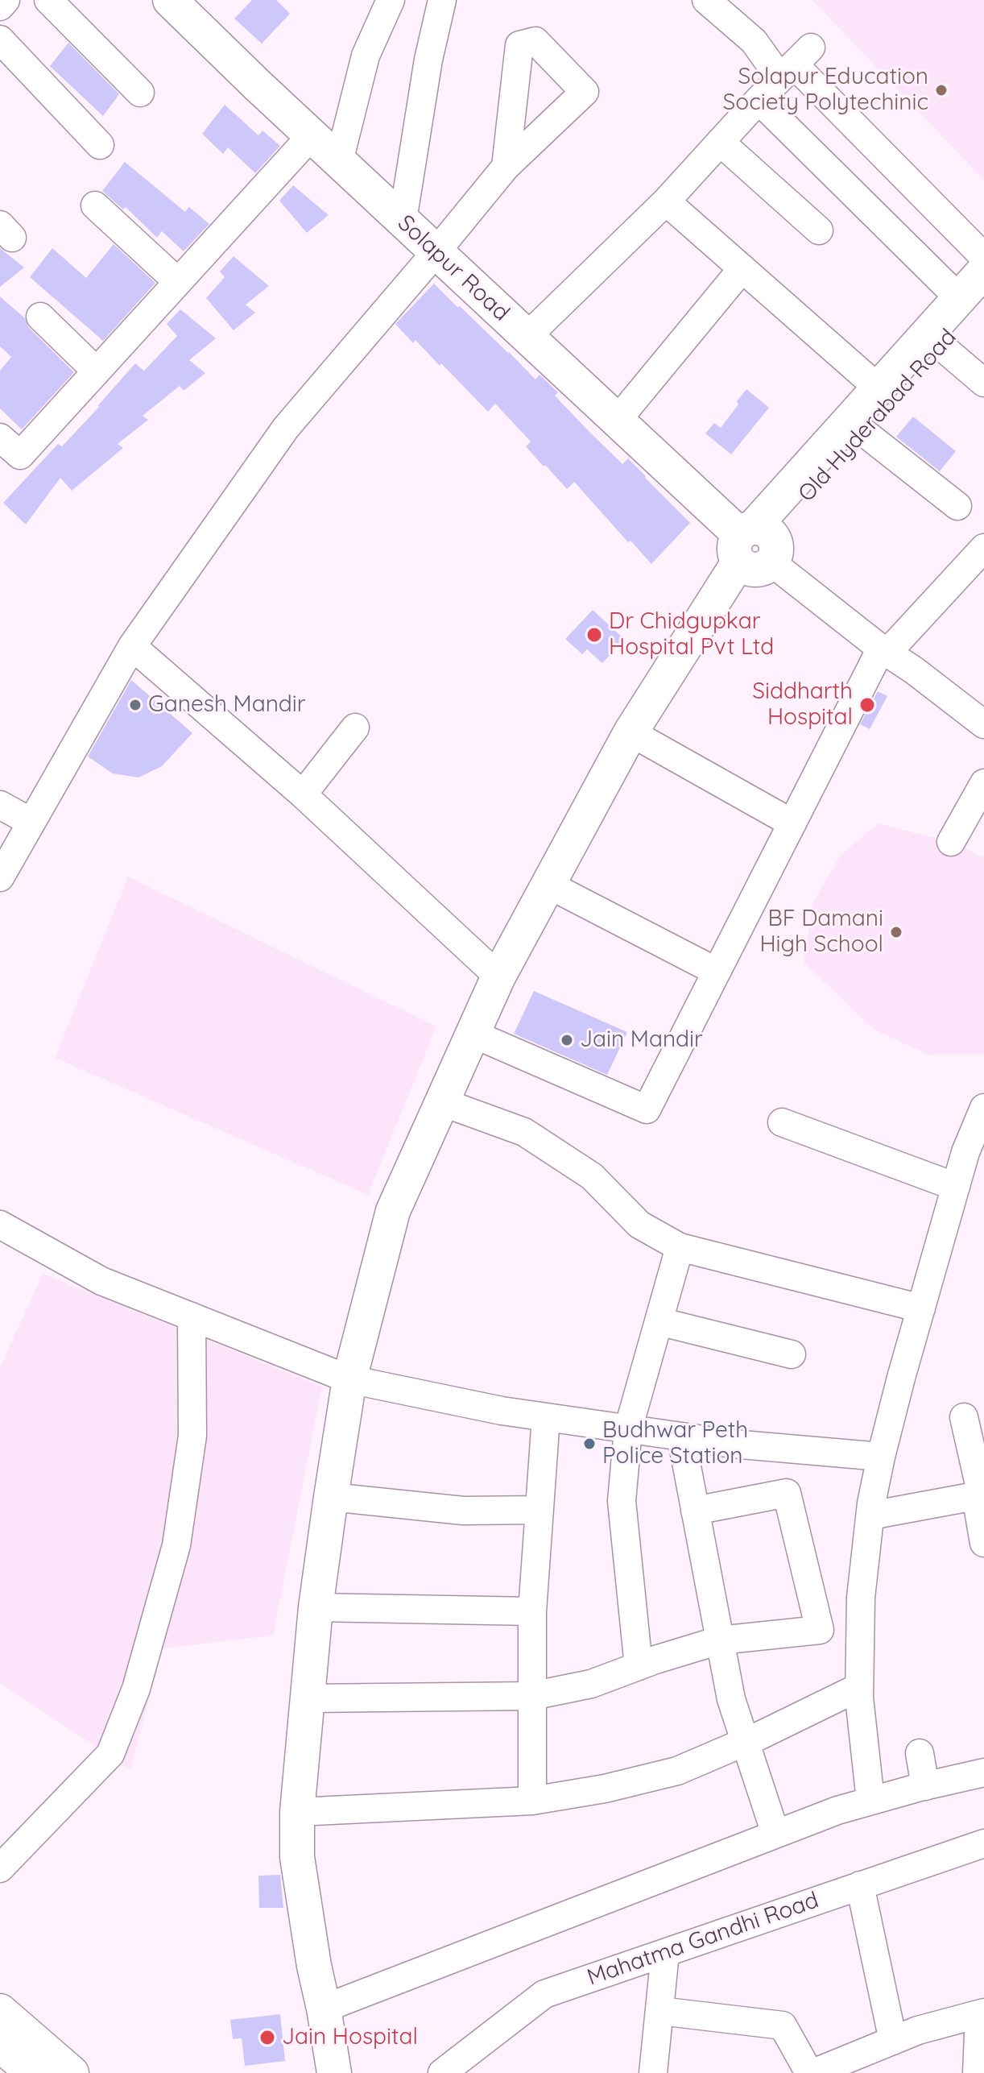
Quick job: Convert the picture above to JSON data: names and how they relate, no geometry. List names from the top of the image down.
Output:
{
  "streets": {
    "main road": ["Solapur Road", "Old Hyderabad Road"],
    "street": ["Mahatma Gandhi Road"]
  },
  "crossings": [
    ["Solapur Road", "Old Hyderabad Road"]
  ],
  "places": [
    "Solapur Education Society Polytechinic",
    "Dr Chidgupkar Hospital Pvt Ltd",
    "Ganesh Mandir",
    "Siddharth Hospital",
    "BF Damani High School",
    "Jain Mandir",
    "Budhwar Peth Police Station",
    "Jain Hospital"
  ]
}
